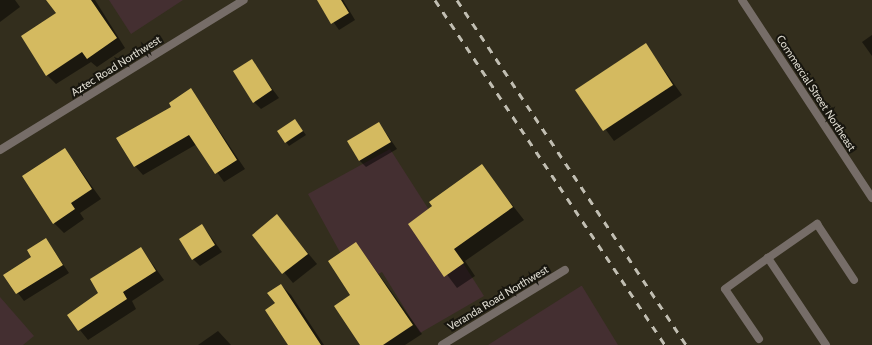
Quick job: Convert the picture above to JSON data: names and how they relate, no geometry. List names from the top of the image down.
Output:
{
  "streets": {
    "street": ["Aztec Road Northwest", "Commercial Street Northeast", "Veranda Road Northwest"]
  }
}
